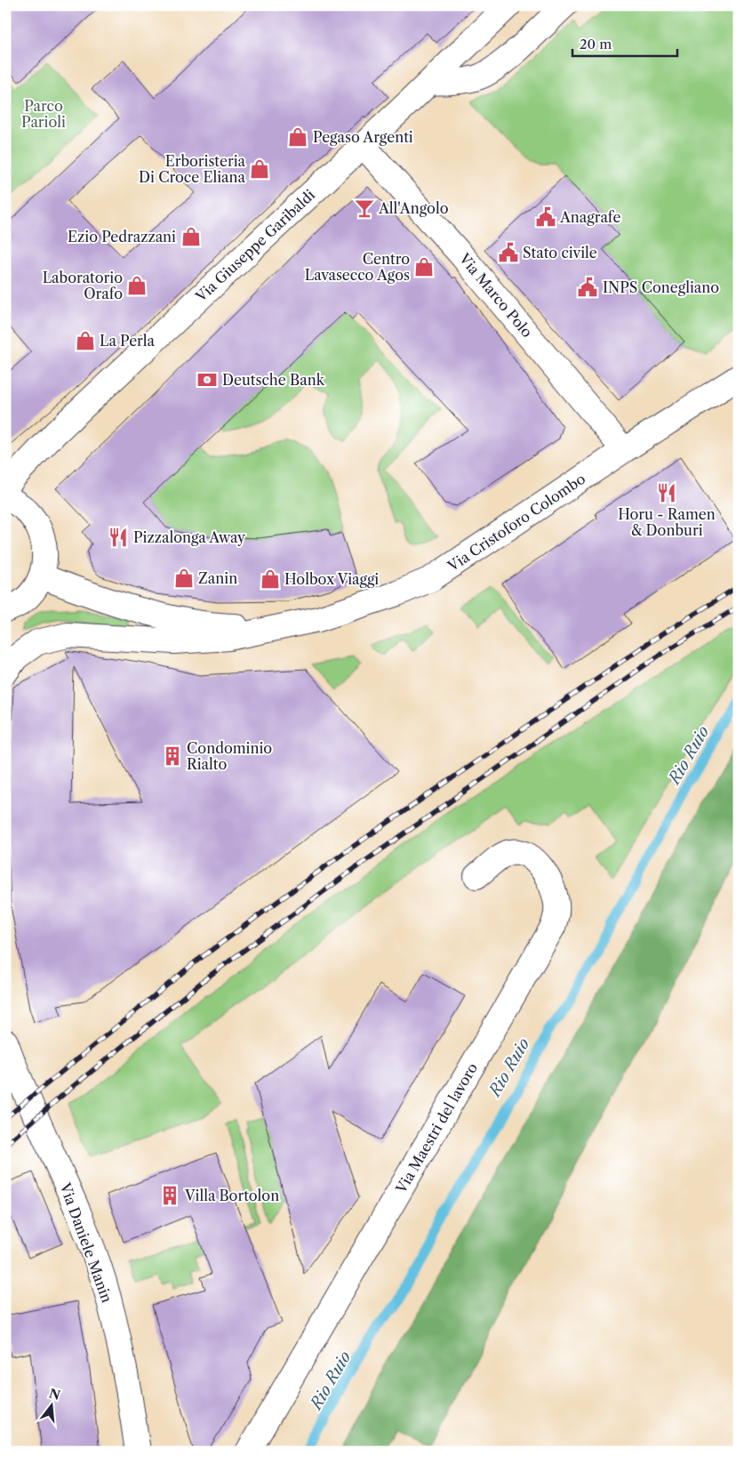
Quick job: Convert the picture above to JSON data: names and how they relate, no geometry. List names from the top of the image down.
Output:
{
  "streets": {
    "street": [
      "Via Giuseppe Garibaldi",
      "Via Marco Polo",
      "Via Cristoforo Colombo",
      "Via Maestri del lavoro",
      "Via Daniele Manin"
    ]
  },
  "crossings": [
    ["Via Giuseppe Garibaldi", "Via Marco Polo"],
    ["Via Marco Polo", "Via Cristoforo Colombo"]
  ],
  "water": ["Rio Ruio"],
  "parks": ["Parco Parioli"],
  "places": {
    "shop": [
      "Pegaso Argenti",
      "Erboristeria Di Croce Eliana",
      "Ezio Pedrazzani",
      "Centro Lavasecco Agos",
      "Laboratorio Orafo",
      "La Perla",
      "Zanin",
      "Holbox Viaggi"
    ],
    "bar": ["All'Angolo"],
    "public building": ["Anagrafe", "Stato civile", "INPS Conegliano"],
    "bank": ["Deutsche Bank"],
    "restaurant": ["Horu - Ramen & Donburi", "Pizzalonga Away"],
    "building": ["Condominio Rialto", "Villa Bortolon"]
  },
  "scale_bar": "20 m",
  "north": "top"
}
